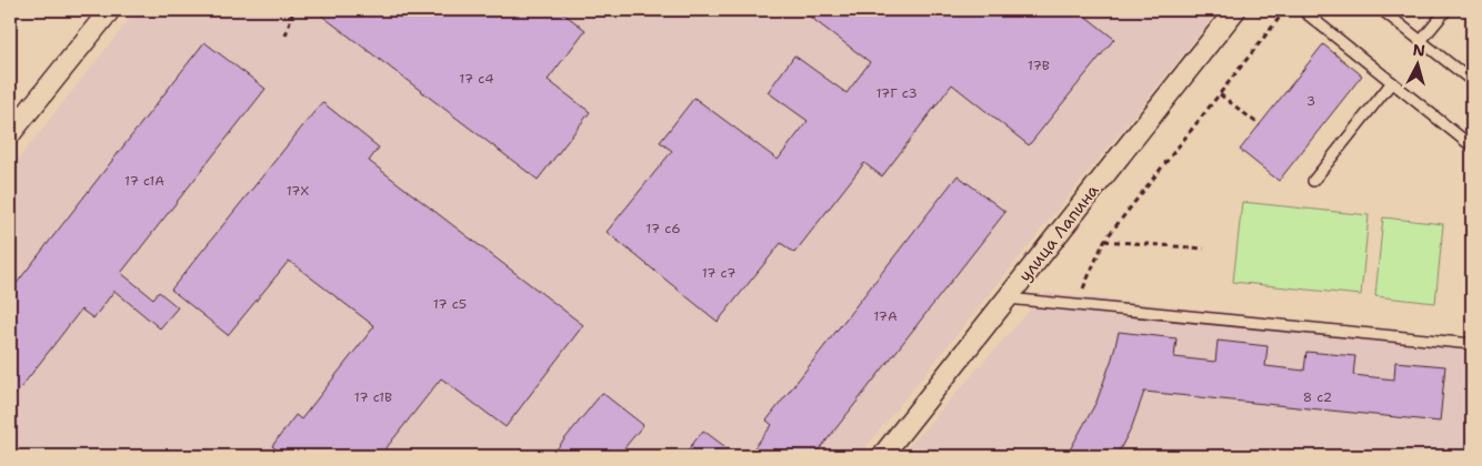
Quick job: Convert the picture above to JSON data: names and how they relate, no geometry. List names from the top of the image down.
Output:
{
  "streets": {
    "street": ["улица Лапина"]
  },
  "house_numbers": [
    "17В",
    "17 с4",
    "17Г с3",
    "3",
    "17 с1А",
    "17Х",
    "17 с6",
    "17 с7",
    "17 с5",
    "17А",
    "17 с1В",
    "8 с2"
  ],
  "north": "top"
}
